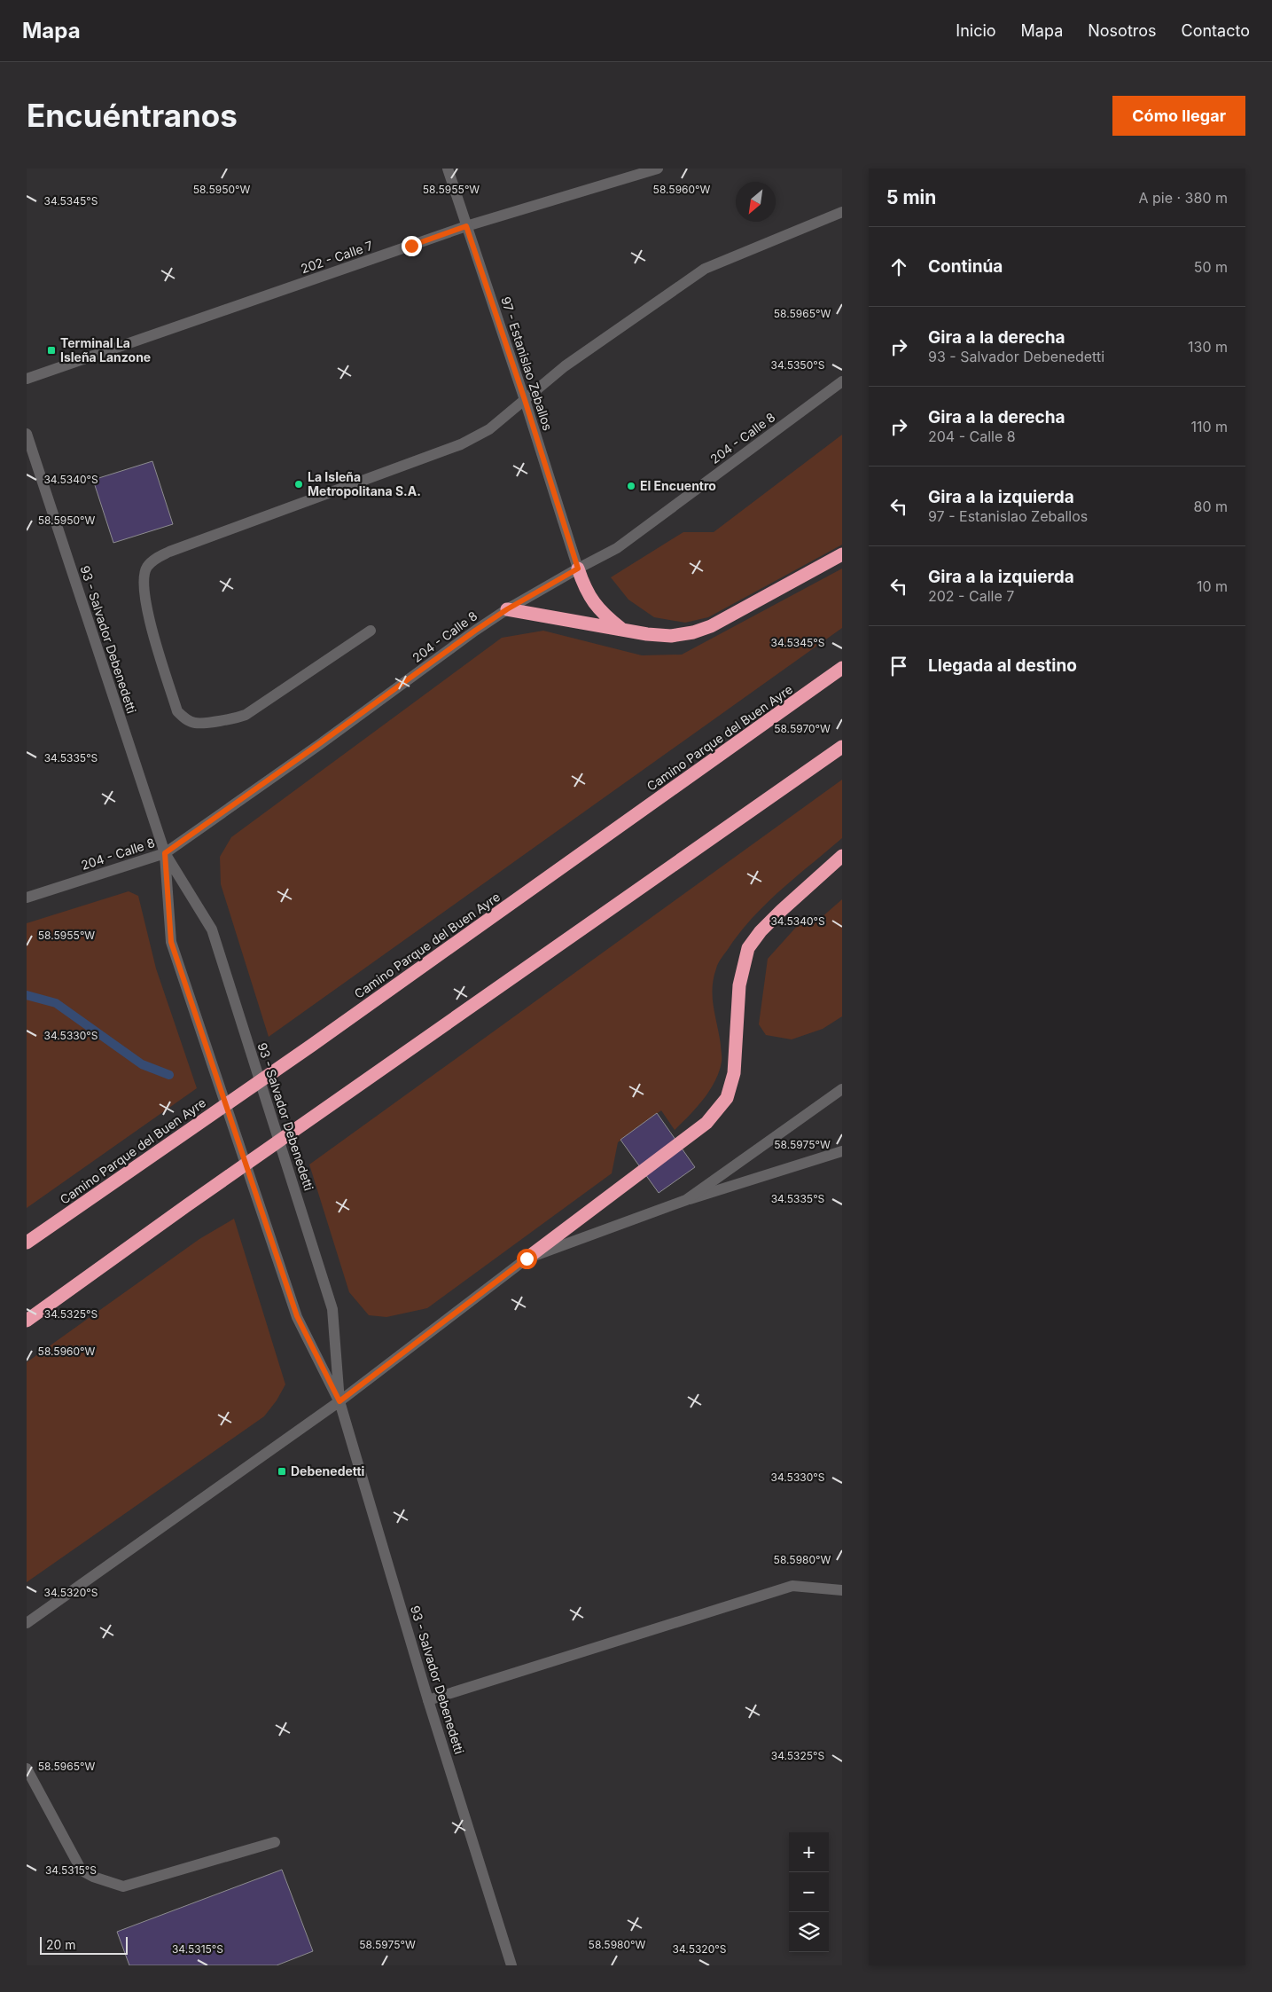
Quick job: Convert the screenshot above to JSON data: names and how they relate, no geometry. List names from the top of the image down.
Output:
{
  "streets": {
    "highway": ["Camino Parque del Buen Ayre"],
    "street": [
      "202 - Calle 7",
      "97 - Estanislao Zeballos",
      "204 - Calle 8",
      "93 - Salvador Debenedetti"
    ]
  },
  "crossings": [
    ["202 - Calle 7", "97 - Estanislao Zeballos"],
    ["97 - Estanislao Zeballos", "204 - Calle 8"],
    ["204 - Calle 8", "93 - Salvador Debenedetti"]
  ],
  "places": {
    "transit": ["Terminal La Isleña Lanzone", "Debenedetti"],
    "other": ["La Isleña Metropolitana S.A.", "El Encuentro"]
  },
  "scale_bar": "20 m",
  "north": "bottom left",
  "page": {
    "header": "Mapa",
    "nav": [
      "Inicio",
      "Mapa",
      "Nosotros",
      "Contacto"
    ],
    "buttons": "Cómo llegar",
    "title": "Encuéntranos",
    "heading": ["5 min", "A pie · 380 m"],
    "list": [
      ["Continúa", "50 m"],
      ["Gira a la derecha", "93 - Salvador Debenedetti", "130 m"],
      ["Gira a la derecha", "204 - Calle 8", "110 m"],
      ["Gira a la izquierda", "97 - Estanislao Zeballos", "80 m"],
      ["Gira a la izquierda", "202 - Calle 7", "10 m"],
      "Llegada al destino"
    ],
    "map_buttons": ["+", "−"],
    "scale": "20 m"
  },
  "coordinates": [
    "58.5950°W",
    "58.5955°W",
    "58.5960°W",
    "34.5345°S",
    "58.5965°W",
    "34.5350°S",
    "34.5340°S",
    "58.5970°W",
    "34.5335°S",
    "34.5330°S",
    "58.5975°W",
    "34.5325°S",
    "58.5980°W",
    "34.5320°S",
    "34.5315°S"
  ]
}
